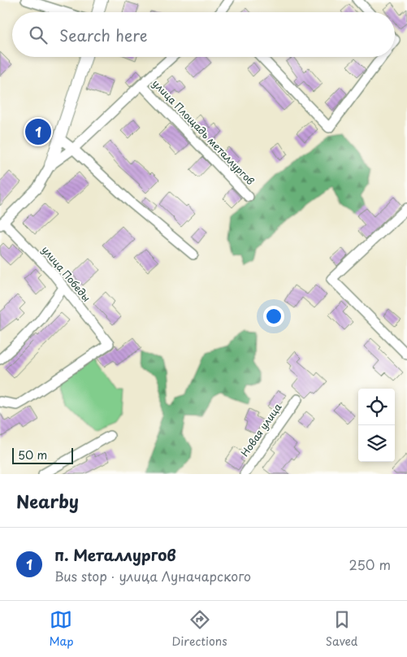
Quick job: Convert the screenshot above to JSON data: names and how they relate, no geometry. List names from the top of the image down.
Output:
{
  "streets": {
    "street": ["улица Площадь металлургов", "улица Победы", "Новая улица"]
  },
  "crossings": [
    ["улица Площадь металлургов", "улица Победы"]
  ],
  "scale_bar": "50 m",
  "page": {
    "search": "Search here",
    "pins": "1",
    "scale": "50 m",
    "heading": "Nearby",
    "list": [
      {
        "mark": "1",
        "name": "п. Металлургов",
        "note": "Bus stop · улица Луначарского",
        "value": "250 m"
      }
    ],
    "nav": ["Map", "Directions", "Saved"]
  }
}
